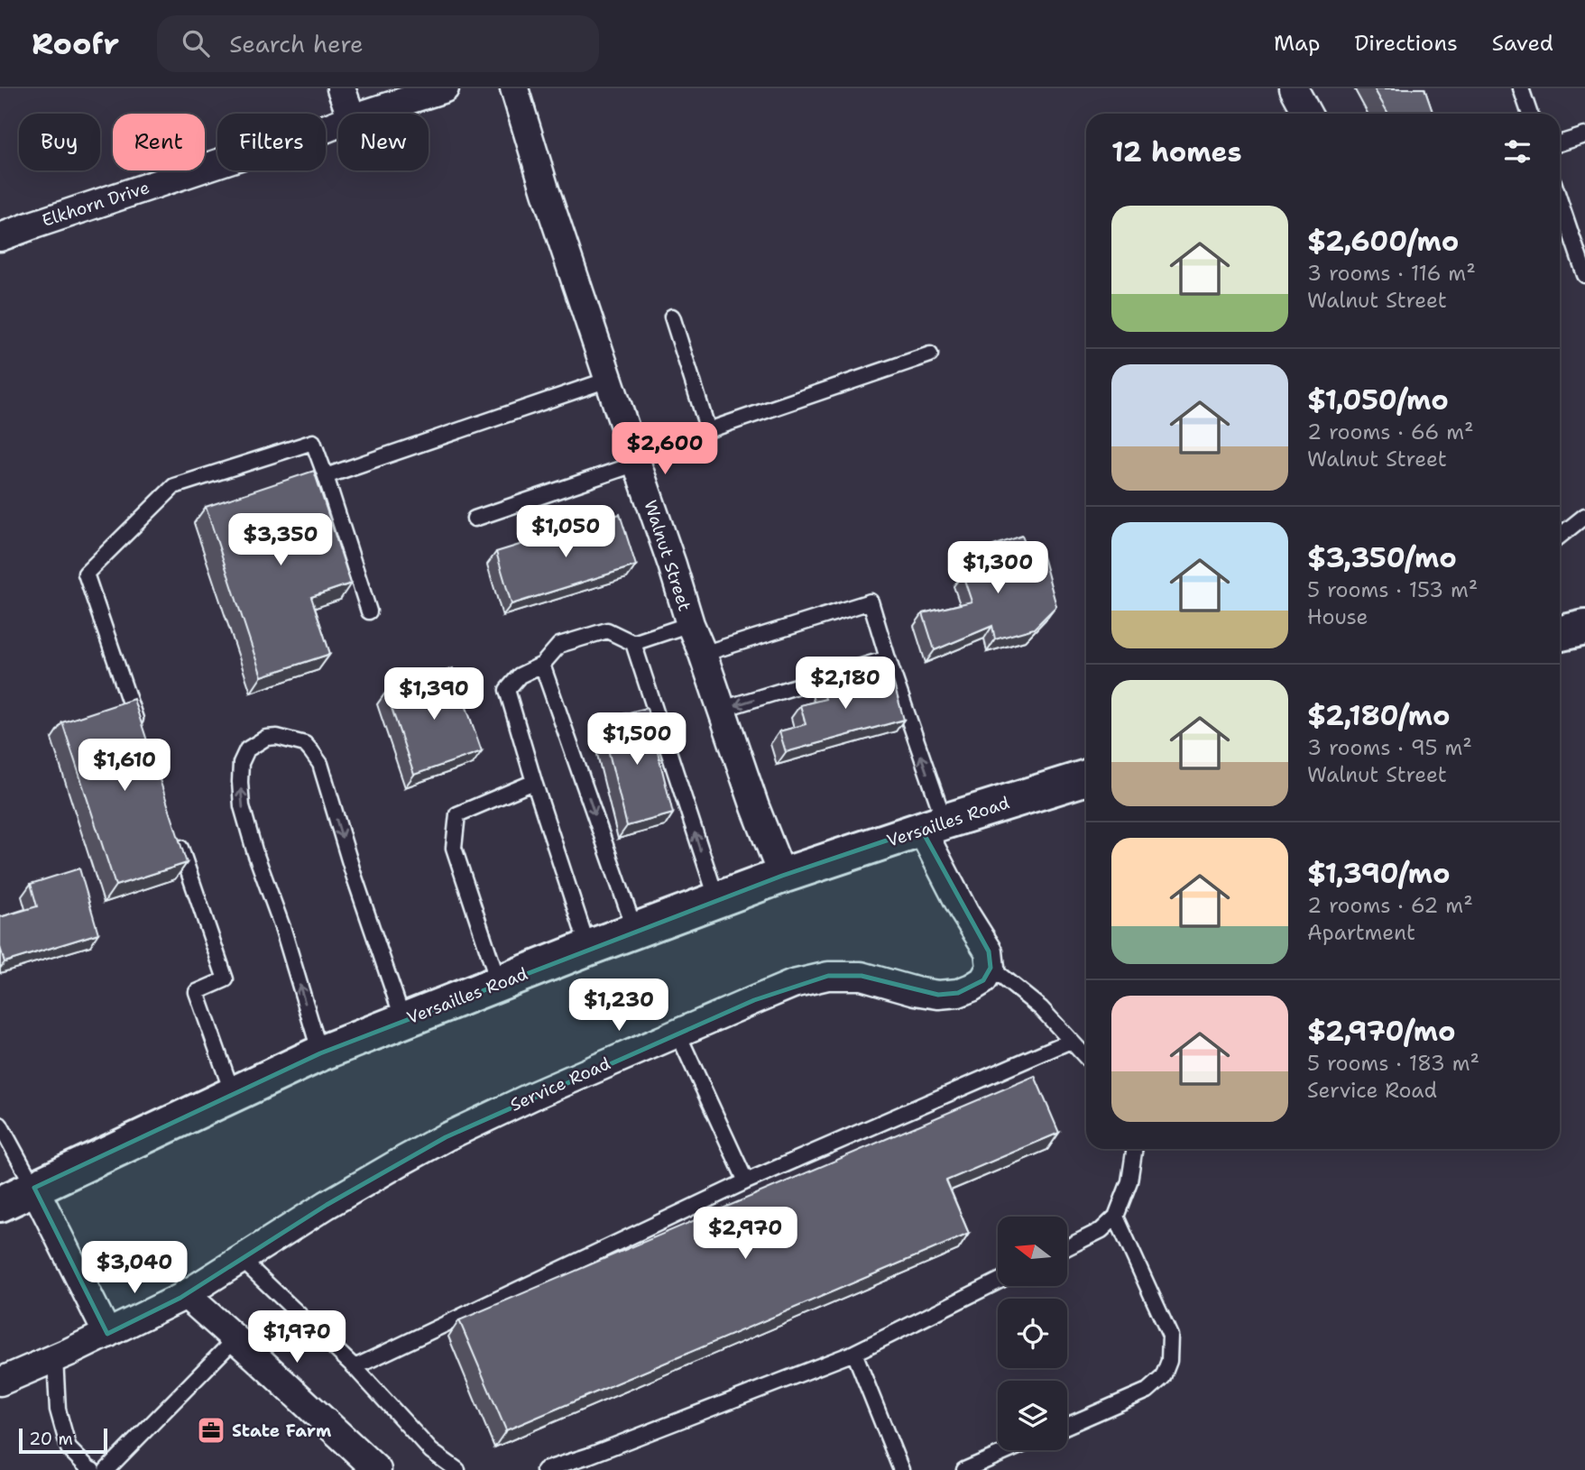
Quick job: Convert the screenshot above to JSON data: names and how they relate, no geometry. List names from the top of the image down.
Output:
{
  "streets": {
    "highway": ["Versailles Road"],
    "street": ["Elkhorn Drive", "Walnut Street", "Service Road"]
  },
  "crossings": [
    ["Walnut Street", "Versailles Road"]
  ],
  "places": {
    "office": ["State Farm"]
  },
  "scale_bar": "20 m",
  "north": "left",
  "page": {
    "header": "Roofr",
    "search": "Search here",
    "nav": ["Map", "Directions", "Saved"],
    "chip": [
      "Buy",
      "Rent",
      "Filters",
      "New"
    ],
    "heading": "12 homes",
    "list": [
      {
        "name": "$2,600/mo",
        "note": "3 rooms · 116 m² · Walnut Street"
      },
      {
        "name": "$1,050/mo",
        "note": "2 rooms · 66 m² · Walnut Street"
      },
      {
        "name": "$3,350/mo",
        "note": "5 rooms · 153 m² · House"
      },
      {
        "name": "$2,180/mo",
        "note": "3 rooms · 95 m² · Walnut Street"
      },
      {
        "name": "$1,390/mo",
        "note": "2 rooms · 62 m² · Apartment"
      },
      {
        "name": "$2,970/mo",
        "note": "5 rooms · 183 m² · Service Road"
      }
    ],
    "price": [
      "$2,600",
      "$1,050",
      "$3,350",
      "$1,300",
      "$2,180",
      "$1,390",
      "$1,500",
      "$1,610",
      "$1,230",
      "$2,970",
      "$3,040",
      "$1,970"
    ],
    "scale": "20 m"
  }
}
